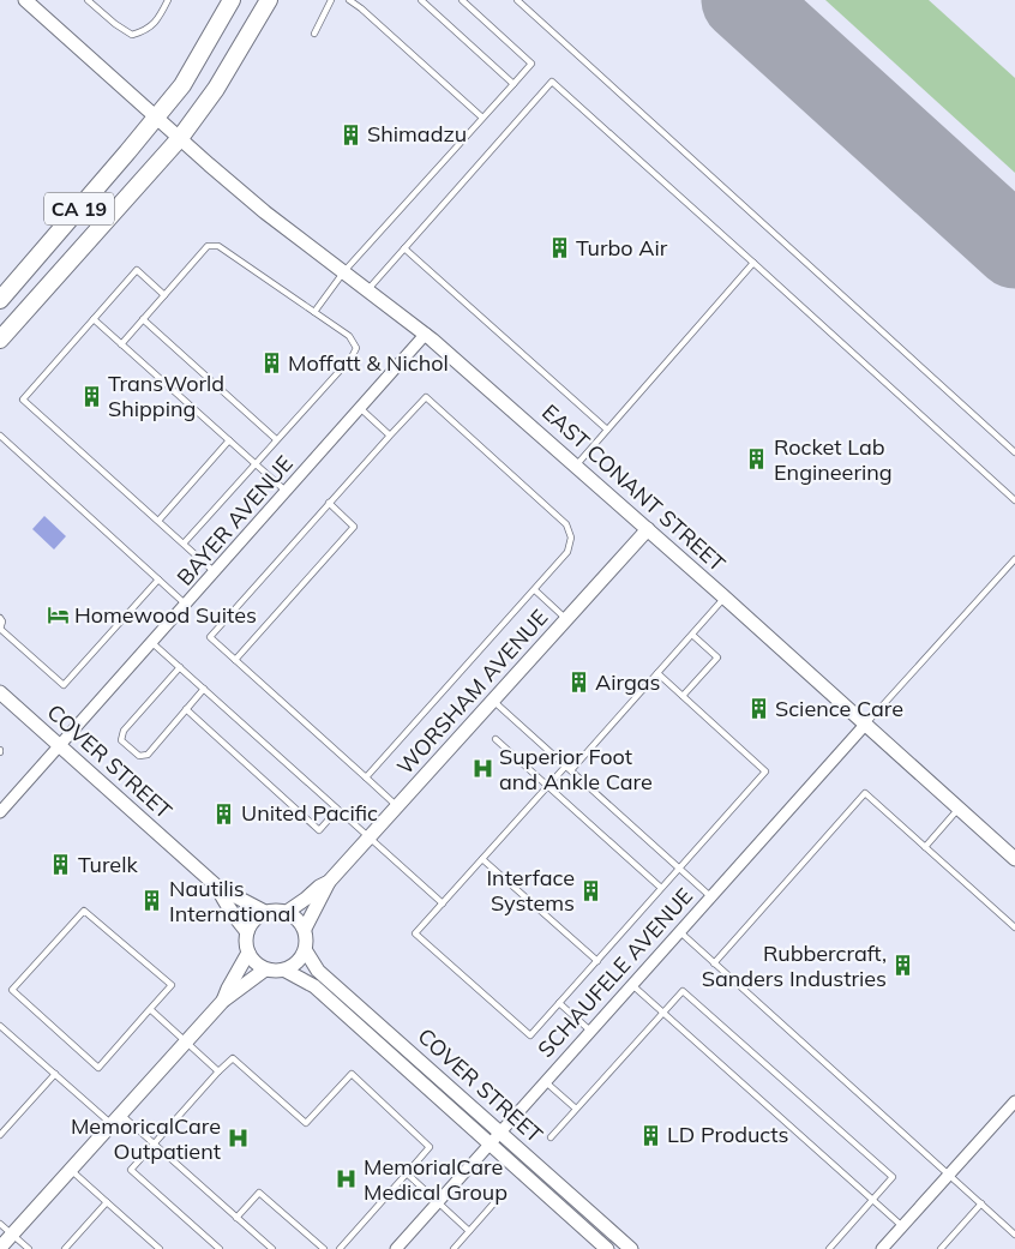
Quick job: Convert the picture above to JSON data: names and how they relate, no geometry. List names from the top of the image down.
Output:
{
  "streets": {
    "main road": ["CA 19"],
    "street": [
      "EAST CONANT STREET",
      "BAYER AVENUE",
      "WORSHAM AVENUE",
      "COVER STREET",
      "SCHAUFELE AVENUE"
    ]
  },
  "crossings": [
    ["CA 19", "EAST CONANT STREET"],
    ["EAST CONANT STREET", "BAYER AVENUE"],
    ["EAST CONANT STREET", "WORSHAM AVENUE"],
    ["EAST CONANT STREET", "SCHAUFELE AVENUE"],
    ["BAYER AVENUE", "COVER STREET"],
    ["WORSHAM AVENUE", "COVER STREET"],
    ["COVER STREET", "SCHAUFELE AVENUE"]
  ],
  "places": {
    "building": [
      "Shimadzu",
      "Turbo Air",
      "Moffatt & Nichol",
      "TransWorld Shipping",
      "Rocket Lab Engineering",
      "Airgas",
      "Science Care",
      "United Pacific",
      "Turelk",
      "Interface Systems",
      "Nautilis International",
      "Rubbercraft, Sanders Industries",
      "LD Products"
    ],
    "hotel": ["Homewood Suites"],
    "hospital": ["Superior Foot and Ankle Care", "MemoricalCare Outpatient", "MemorialCare Medical Group"]
  }
}
